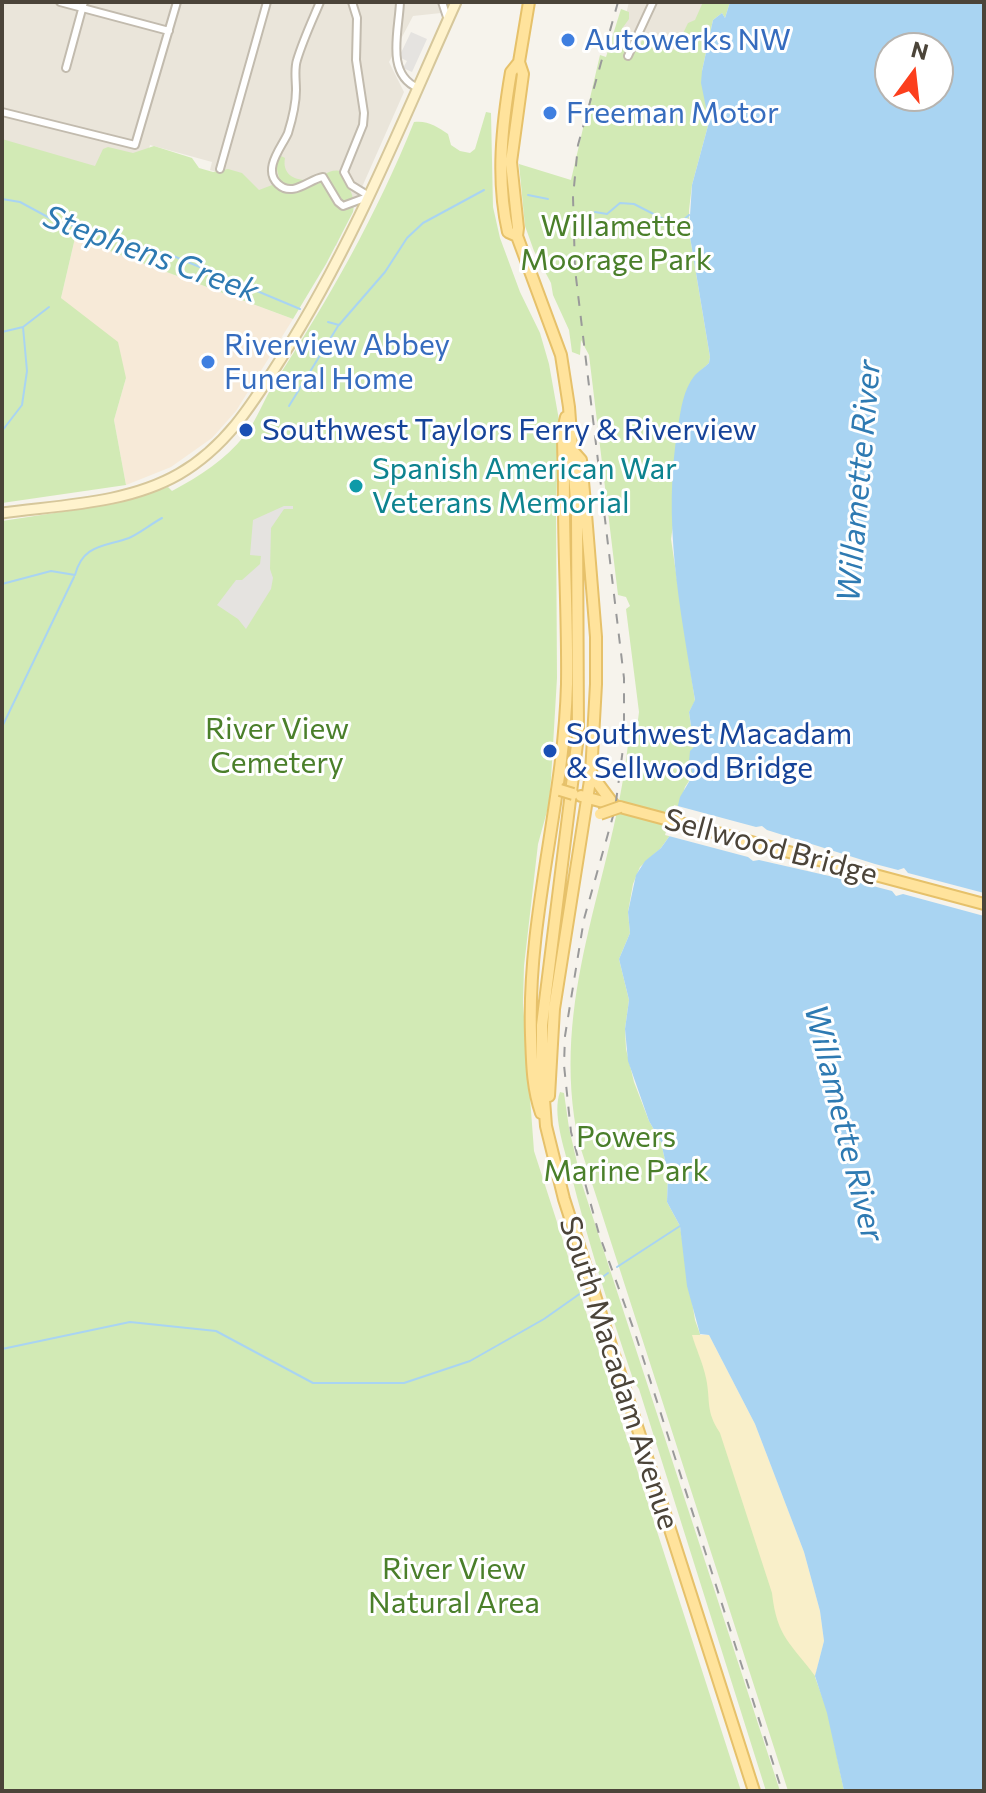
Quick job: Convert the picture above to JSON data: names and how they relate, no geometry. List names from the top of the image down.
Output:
{
  "streets": {
    "main road": ["Sellwood Bridge", "South Macadam Avenue"]
  },
  "water": ["Stephens Creek", "Willamette River"],
  "parks": [
    "Willamette Moorage Park",
    "River View Cemetery",
    "Powers Marine Park",
    "River View Natural Area"
  ],
  "places": [
    "Autowerks NW",
    "Freeman Motor",
    "Riverview Abbey Funeral Home",
    "Southwest Taylors Ferry & Riverview",
    "Spanish American War Veterans Memorial",
    "Southwest Macadam & Sellwood Bridge"
  ],
  "north": "top"
}
